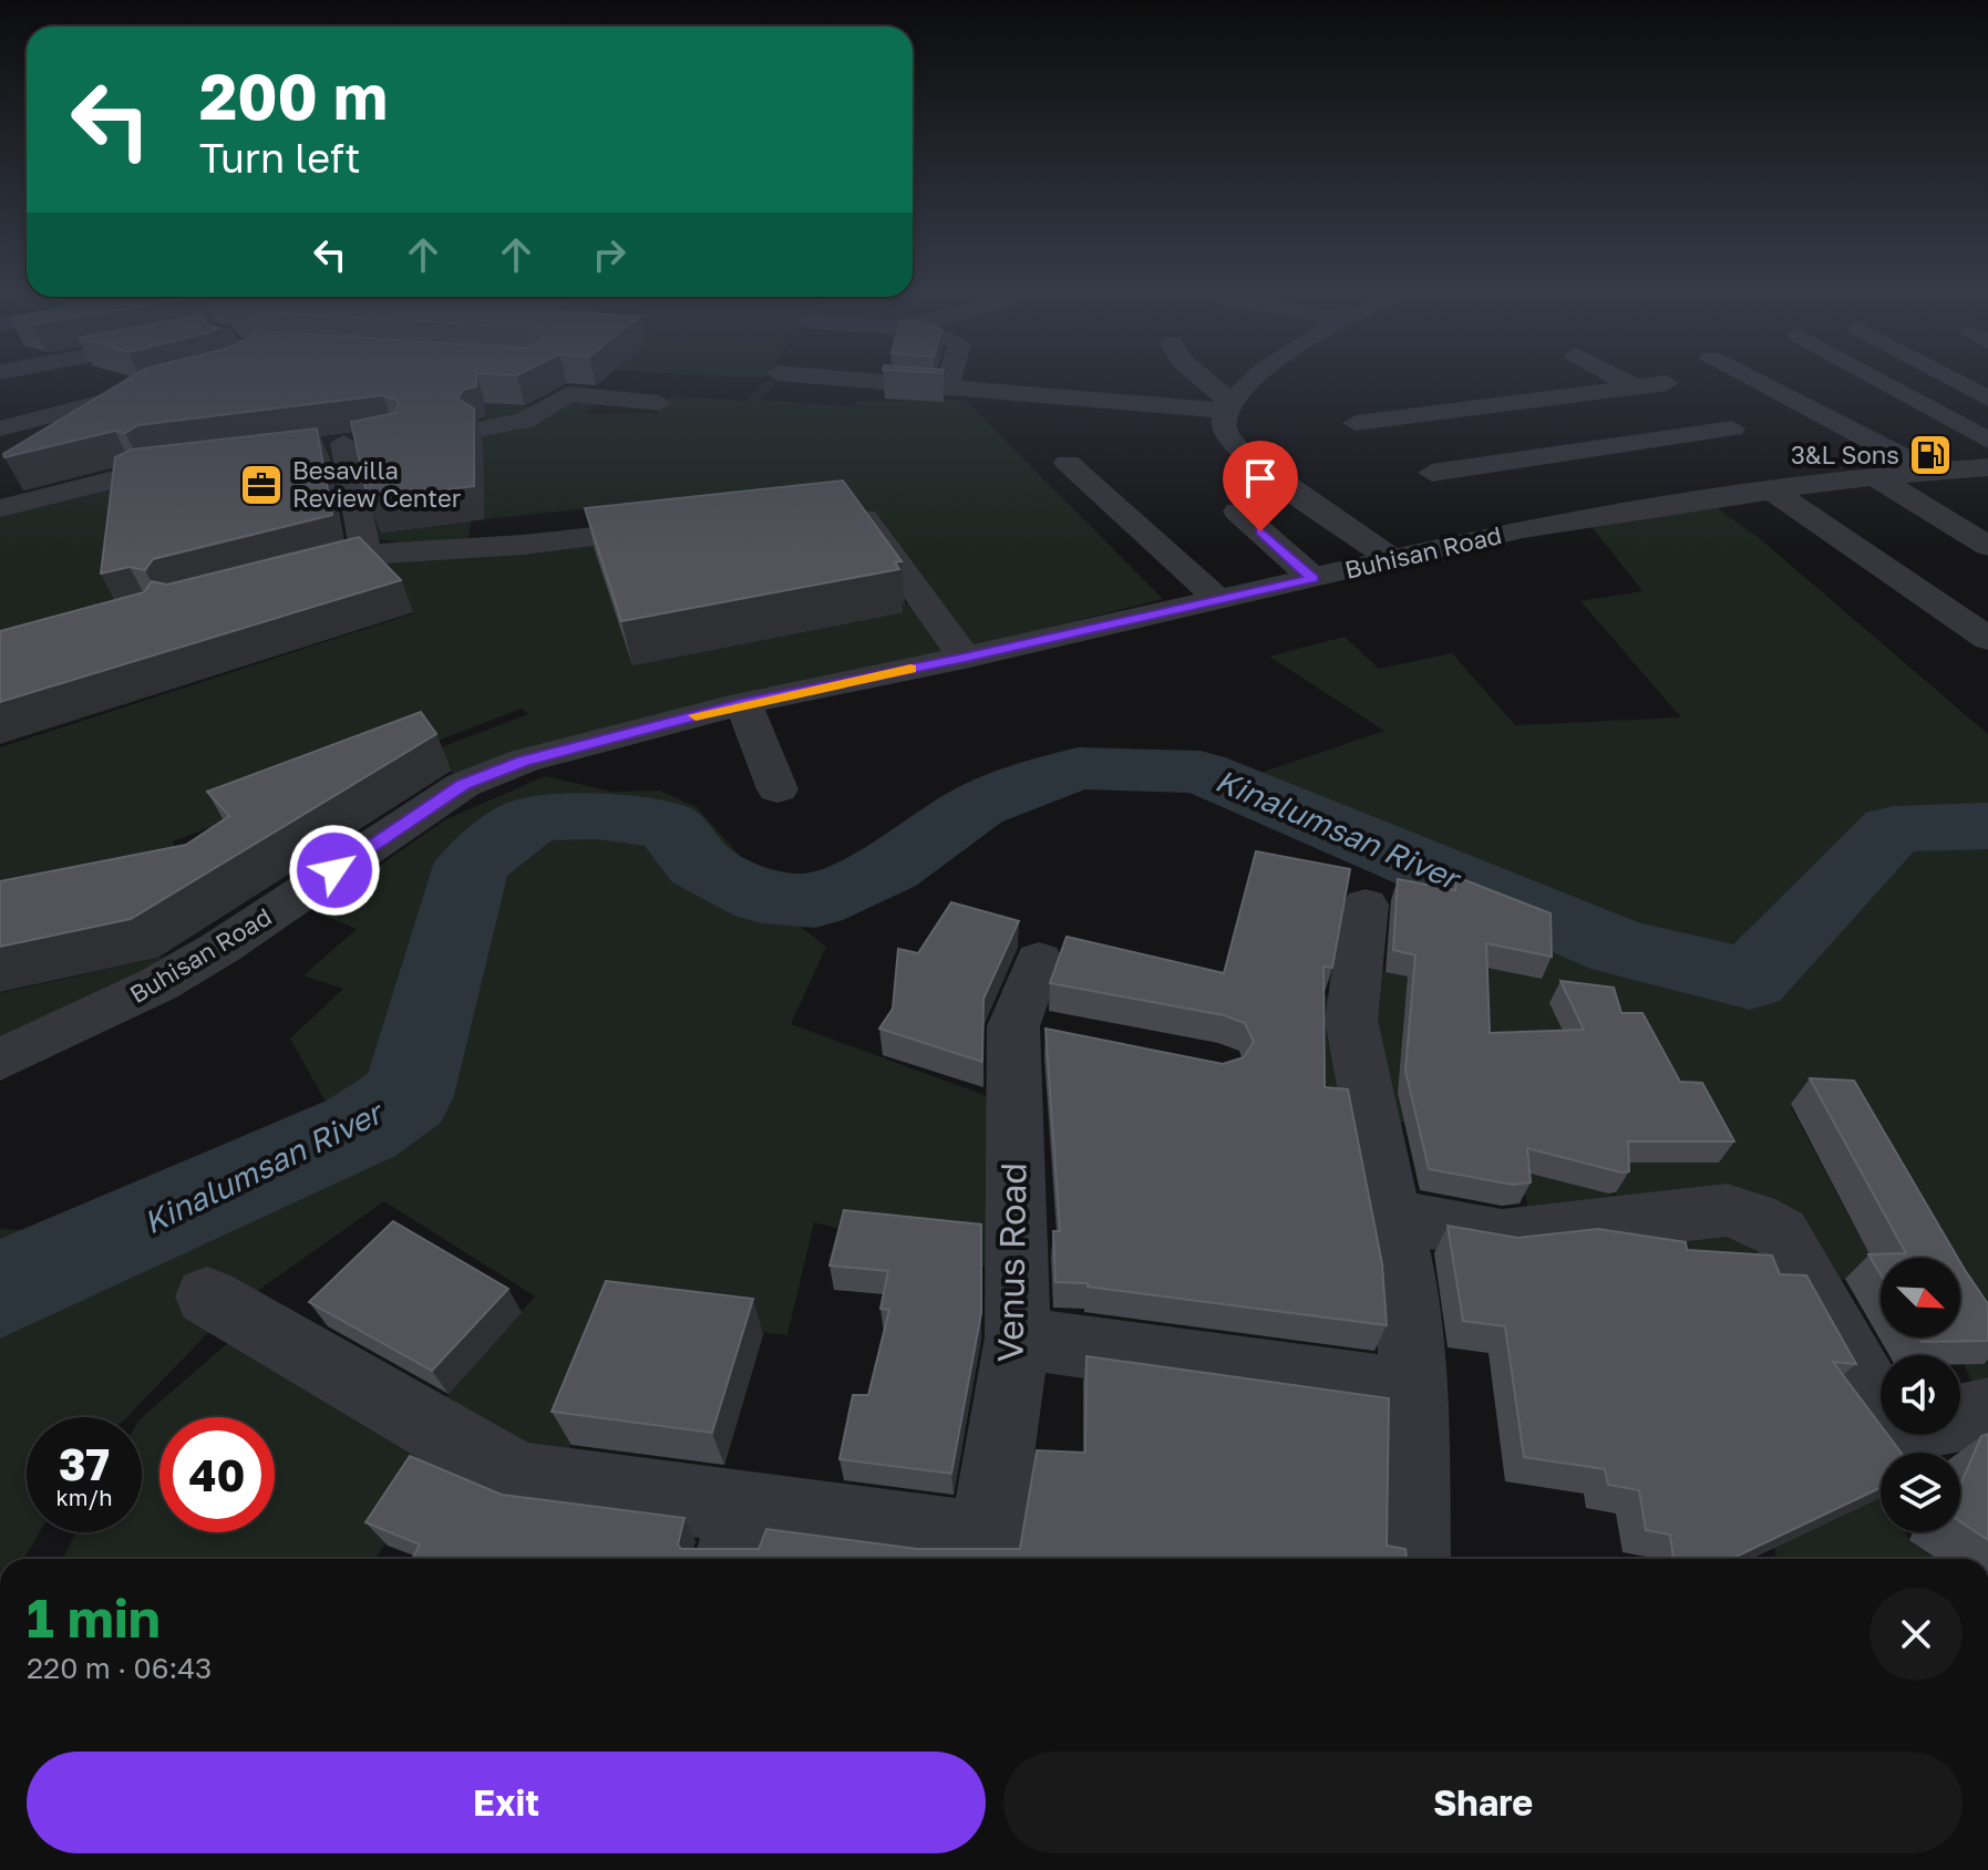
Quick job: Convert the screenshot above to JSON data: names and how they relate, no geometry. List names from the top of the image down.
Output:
{
  "streets": {
    "street": ["Buhisan Road", "Venus Road"]
  },
  "water": ["Kinalumsan River"],
  "places": {
    "fuel station": ["3&L Sons"],
    "office": ["Besavilla Review Center"]
  },
  "north": "bottom right",
  "page": {
    "turn": ["200 m", "Turn left"],
    "speed": "37 km/h",
    "limit": "40",
    "heading": ["1 min", "220 m · 06:43"],
    "buttons": ["Exit", "Share"]
  }
}
